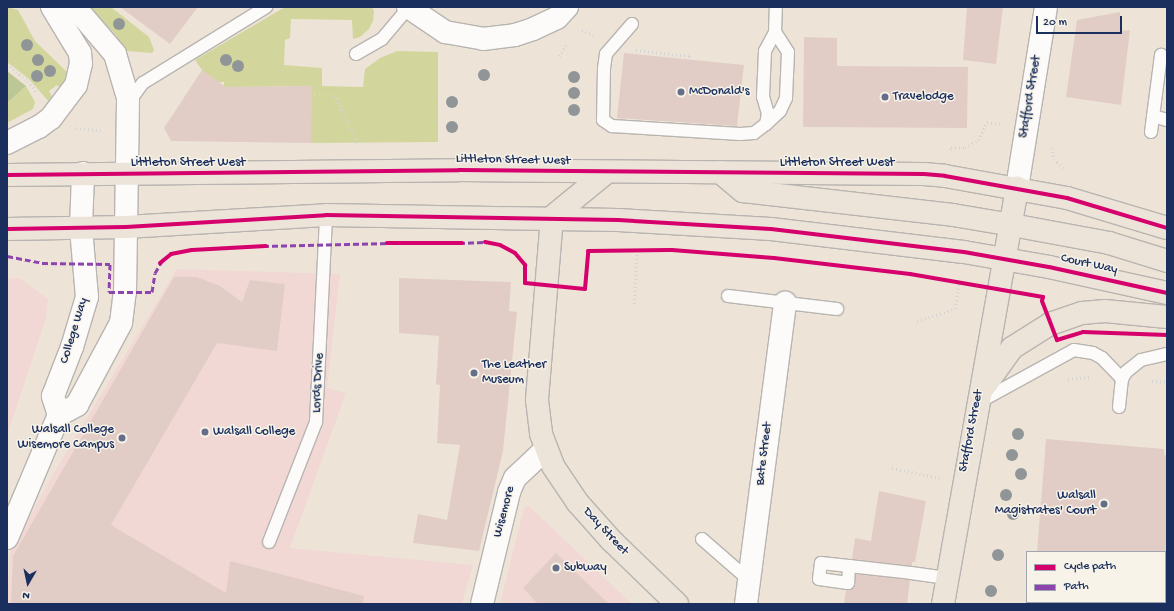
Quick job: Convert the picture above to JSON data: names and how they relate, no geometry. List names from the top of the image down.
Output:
{
  "streets": {
    "highway": [
      "Stafford Street",
      "Littleton Street West",
      "Court Way",
      "Day Street"
    ],
    "street": ["College Way", "Bate Street", "Wisemore"],
    "lane": ["Lords Drive"]
  },
  "crossings": [
    ["Stafford Street", "Littleton Street West"],
    ["Stafford Street", "Court Way"],
    ["Littleton Street West", "College Way"],
    ["Wisemore", "Day Street"]
  ],
  "places": [
    "McDonald's",
    "Travelodge",
    "The Leather Museum",
    "Walsall College",
    "Walsall College Wisemore Campus",
    "Walsall Magistrates' Court",
    "Subway"
  ],
  "legend": ["Cycle path", "Path"],
  "scale_bar": "20 m",
  "north": "bottom"
}
